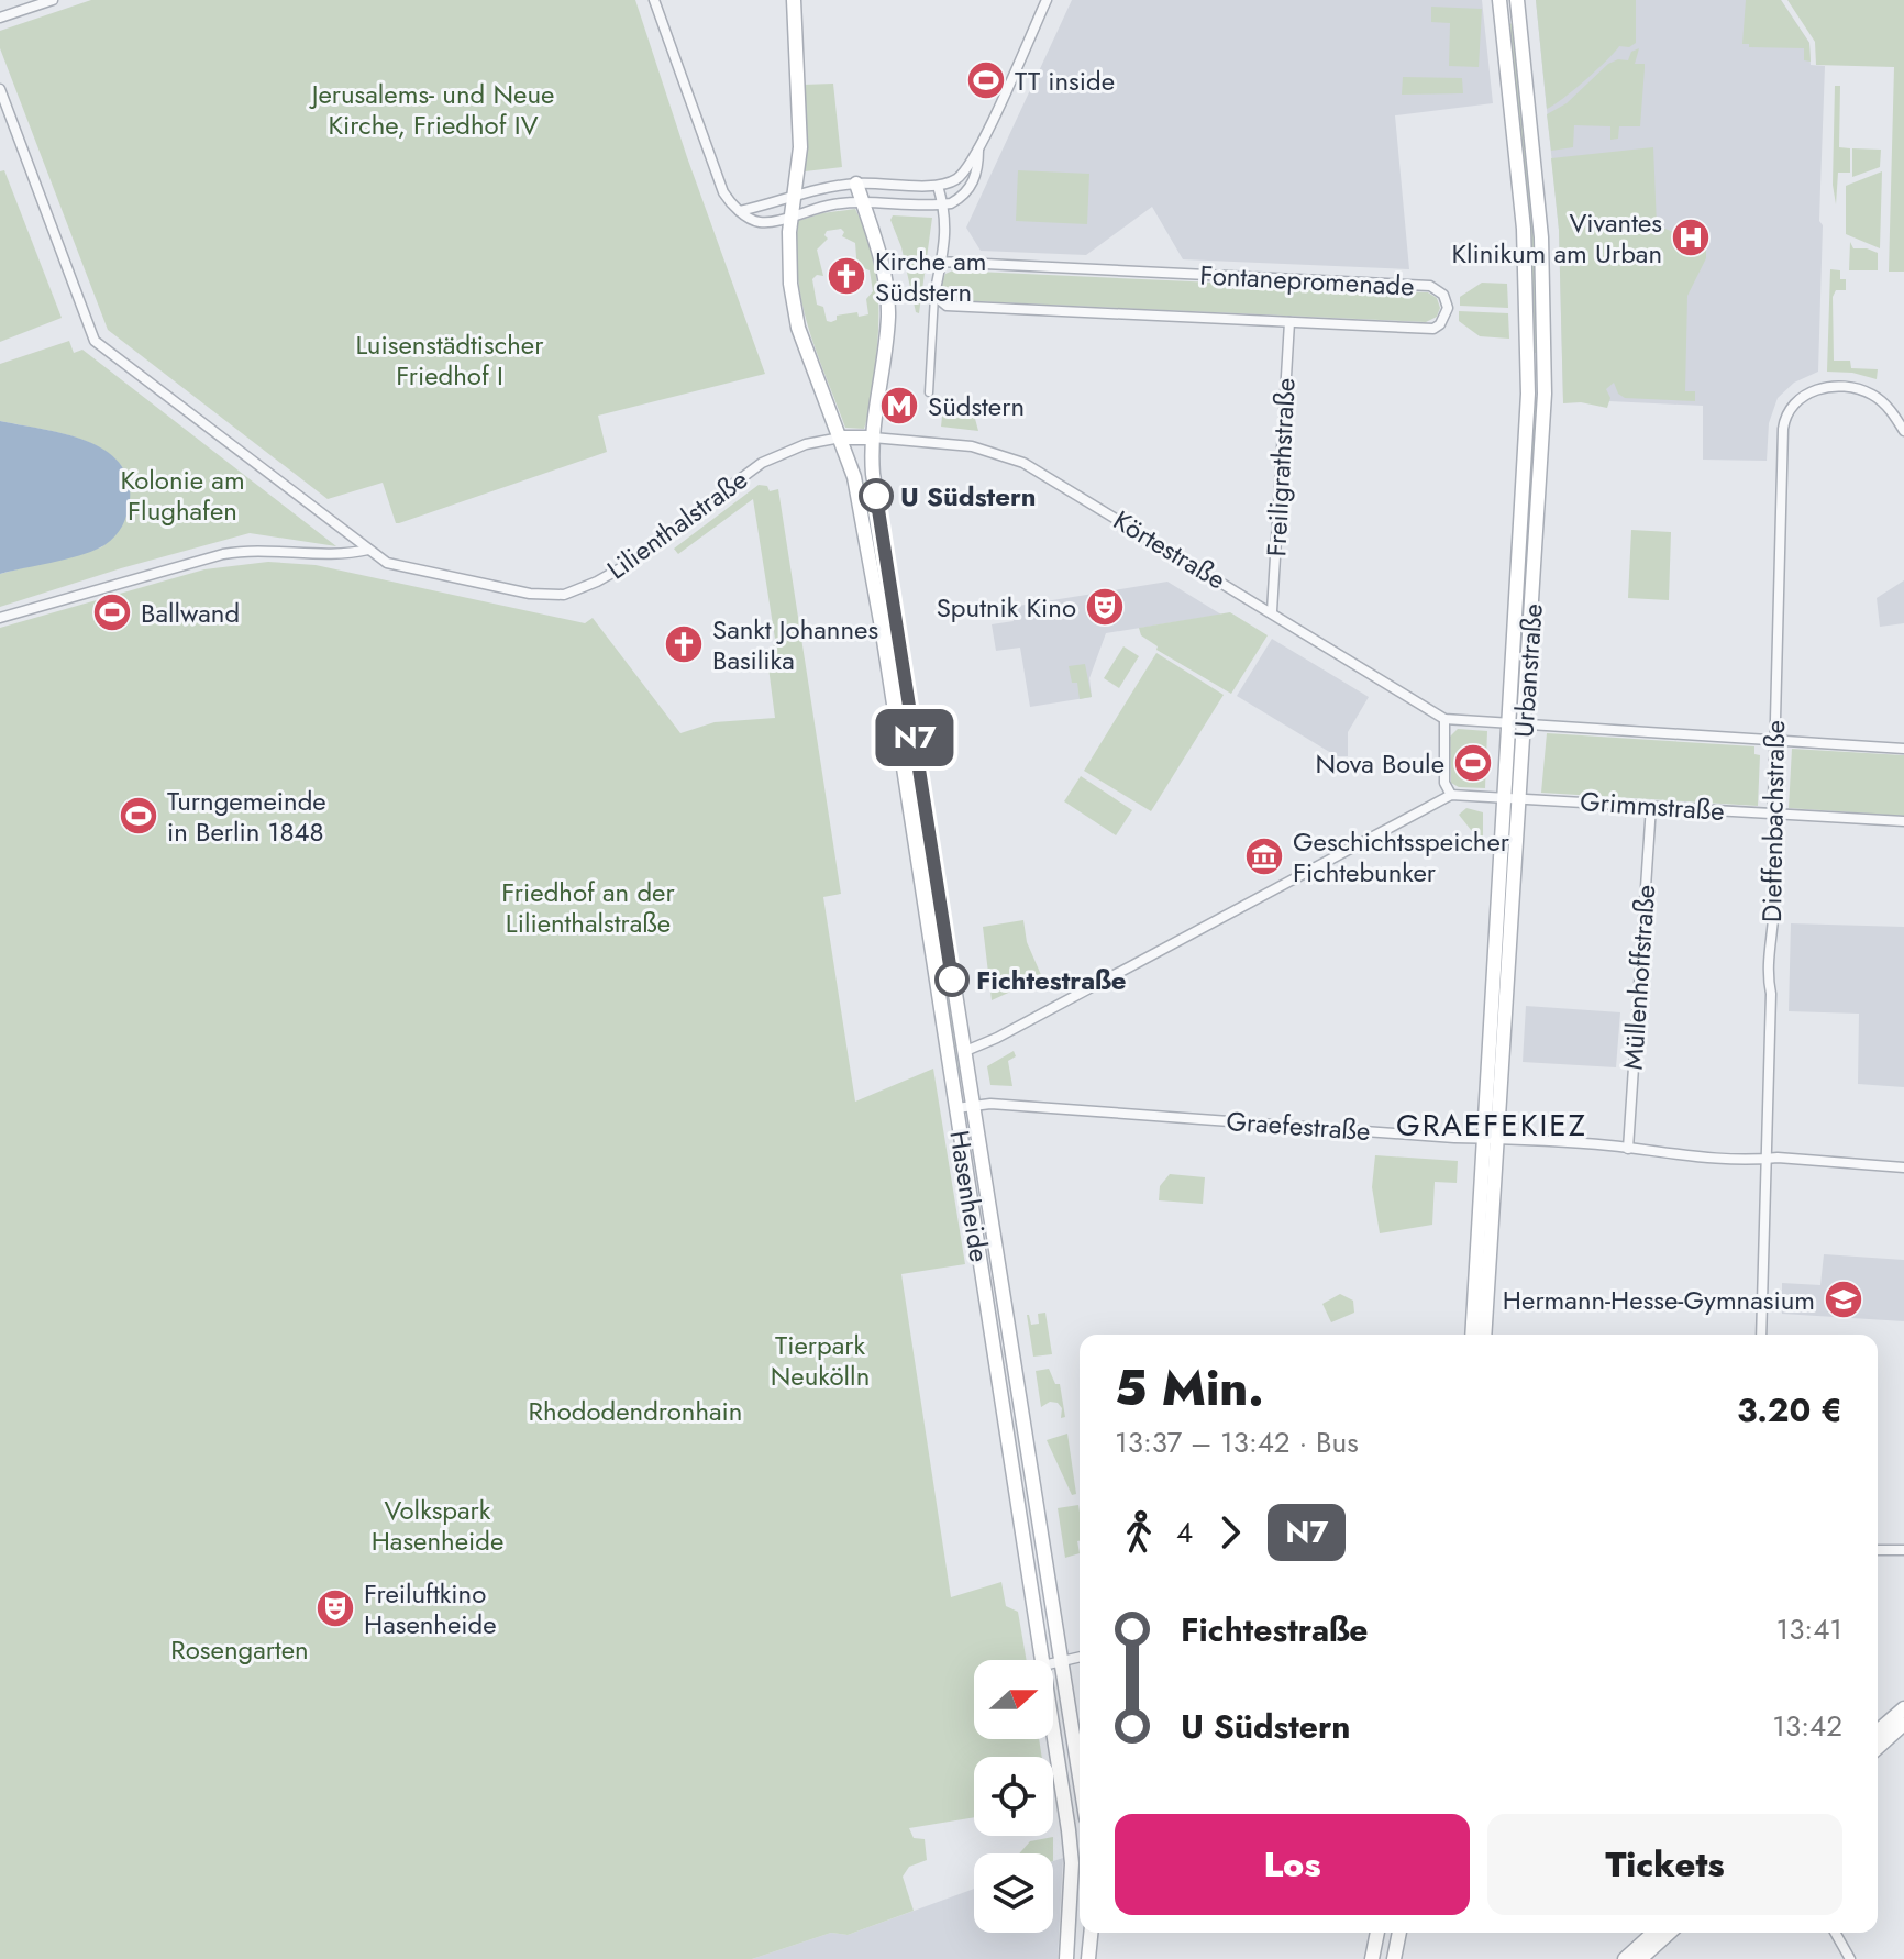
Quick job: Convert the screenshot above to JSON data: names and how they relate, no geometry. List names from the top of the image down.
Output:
{
  "streets": {
    "main road": ["Urbanstraße", "Hasenheide"],
    "street": [
      "Fontanepromenade",
      "Freiligrathstraße",
      "Lilienthalstraße",
      "Körtestraße",
      "Grimmstraße",
      "Dieffenbachstraße",
      "Müllenhoffstraße",
      "Graefestraße"
    ]
  },
  "crossings": [
    ["Fontanepromenade", "Freiligrathstraße"],
    ["Freiligrathstraße", "Körtestraße"],
    ["Lilienthalstraße", "Hasenheide"],
    ["Körtestraße", "Urbanstraße"],
    ["Körtestraße", "Hasenheide"],
    ["Urbanstraße", "Grimmstraße"],
    ["Urbanstraße", "Graefestraße"],
    ["Grimmstraße", "Dieffenbachstraße"],
    ["Grimmstraße", "Müllenhoffstraße"],
    ["Dieffenbachstraße", "Graefestraße"],
    ["Müllenhoffstraße", "Graefestraße"],
    ["Graefestraße", "Hasenheide"]
  ],
  "districts": ["GRAEFEKIEZ"],
  "parks": [
    "Jerusalems- und Neue Kirche, Friedhof IV",
    "Luisenstädtischer Friedhof I",
    "Kolonie am Flughafen",
    "Friedhof an der Lilienthalstraße",
    "Tierpark Neukölln",
    "Rhododendronhain",
    "Volkspark Hasenheide",
    "Rosengarten"
  ],
  "places": {
    "sports": [
      "TT inside",
      "Ballwand",
      "Nova Boule",
      "Turngemeinde in Berlin 1848"
    ],
    "hospital": ["Vivantes Klinikum am Urban"],
    "church": ["Kirche am Südstern", "Sankt Johannes Basilika"],
    "metro station": ["Südstern"],
    "other": ["U Südstern", "Fichtestraße"],
    "theatre": ["Sputnik Kino", "Freiluftkino Hasenheide"],
    "museum": ["Geschichtsspeicher Fichtebunker"],
    "school or university": ["Hermann-Hesse-Gymnasium"]
  },
  "lines": ["bus line N7"],
  "north": "right",
  "page": {
    "on_map": "N7",
    "heading": ["5 Min.", "13:37 – 13:42 · Bus", "3.20 €"],
    "legs": ["4", "N7"],
    "list": [
      {
        "name": "Fichtestraße",
        "value": "13:41"
      },
      {
        "name": "U Südstern",
        "value": "13:42"
      }
    ],
    "buttons": ["Los", "Tickets"]
  }
}
